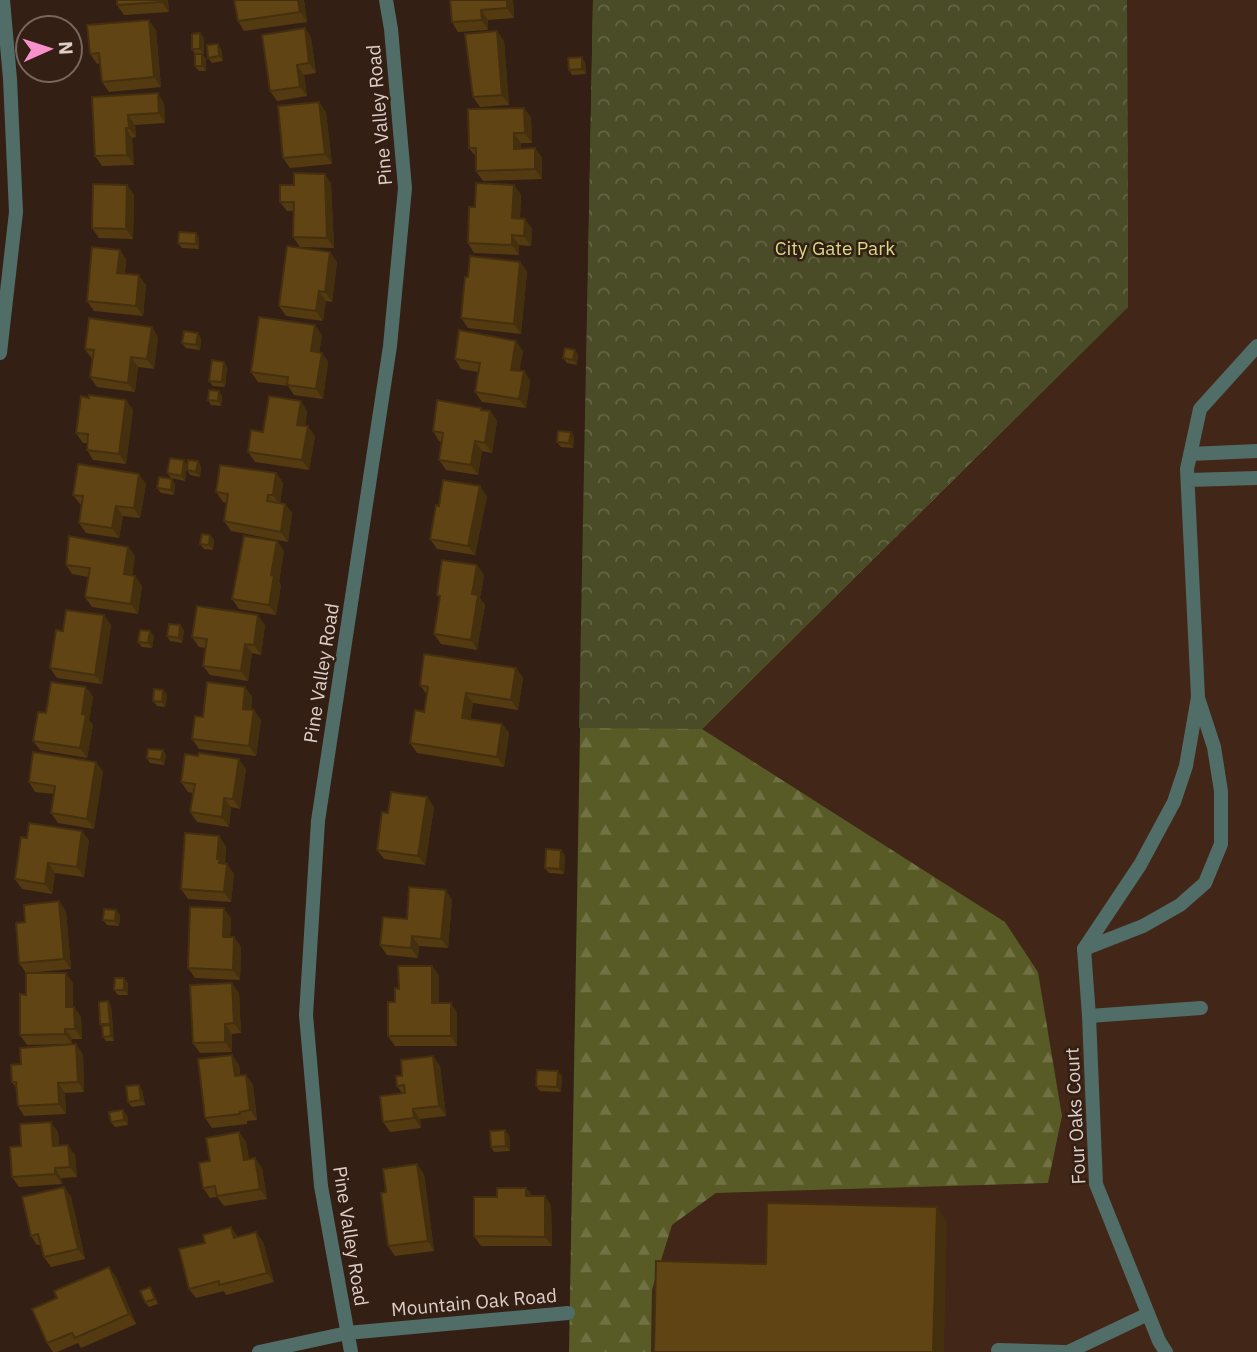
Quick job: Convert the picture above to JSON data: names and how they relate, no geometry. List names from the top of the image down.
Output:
{
  "streets": {
    "street": ["Pine Valley Road", "Four Oaks Court", "Mountain Oak Road"]
  },
  "crossings": [
    ["Pine Valley Road", "Mountain Oak Road"]
  ],
  "parks": ["City Gate Park"],
  "north": "right"
}
